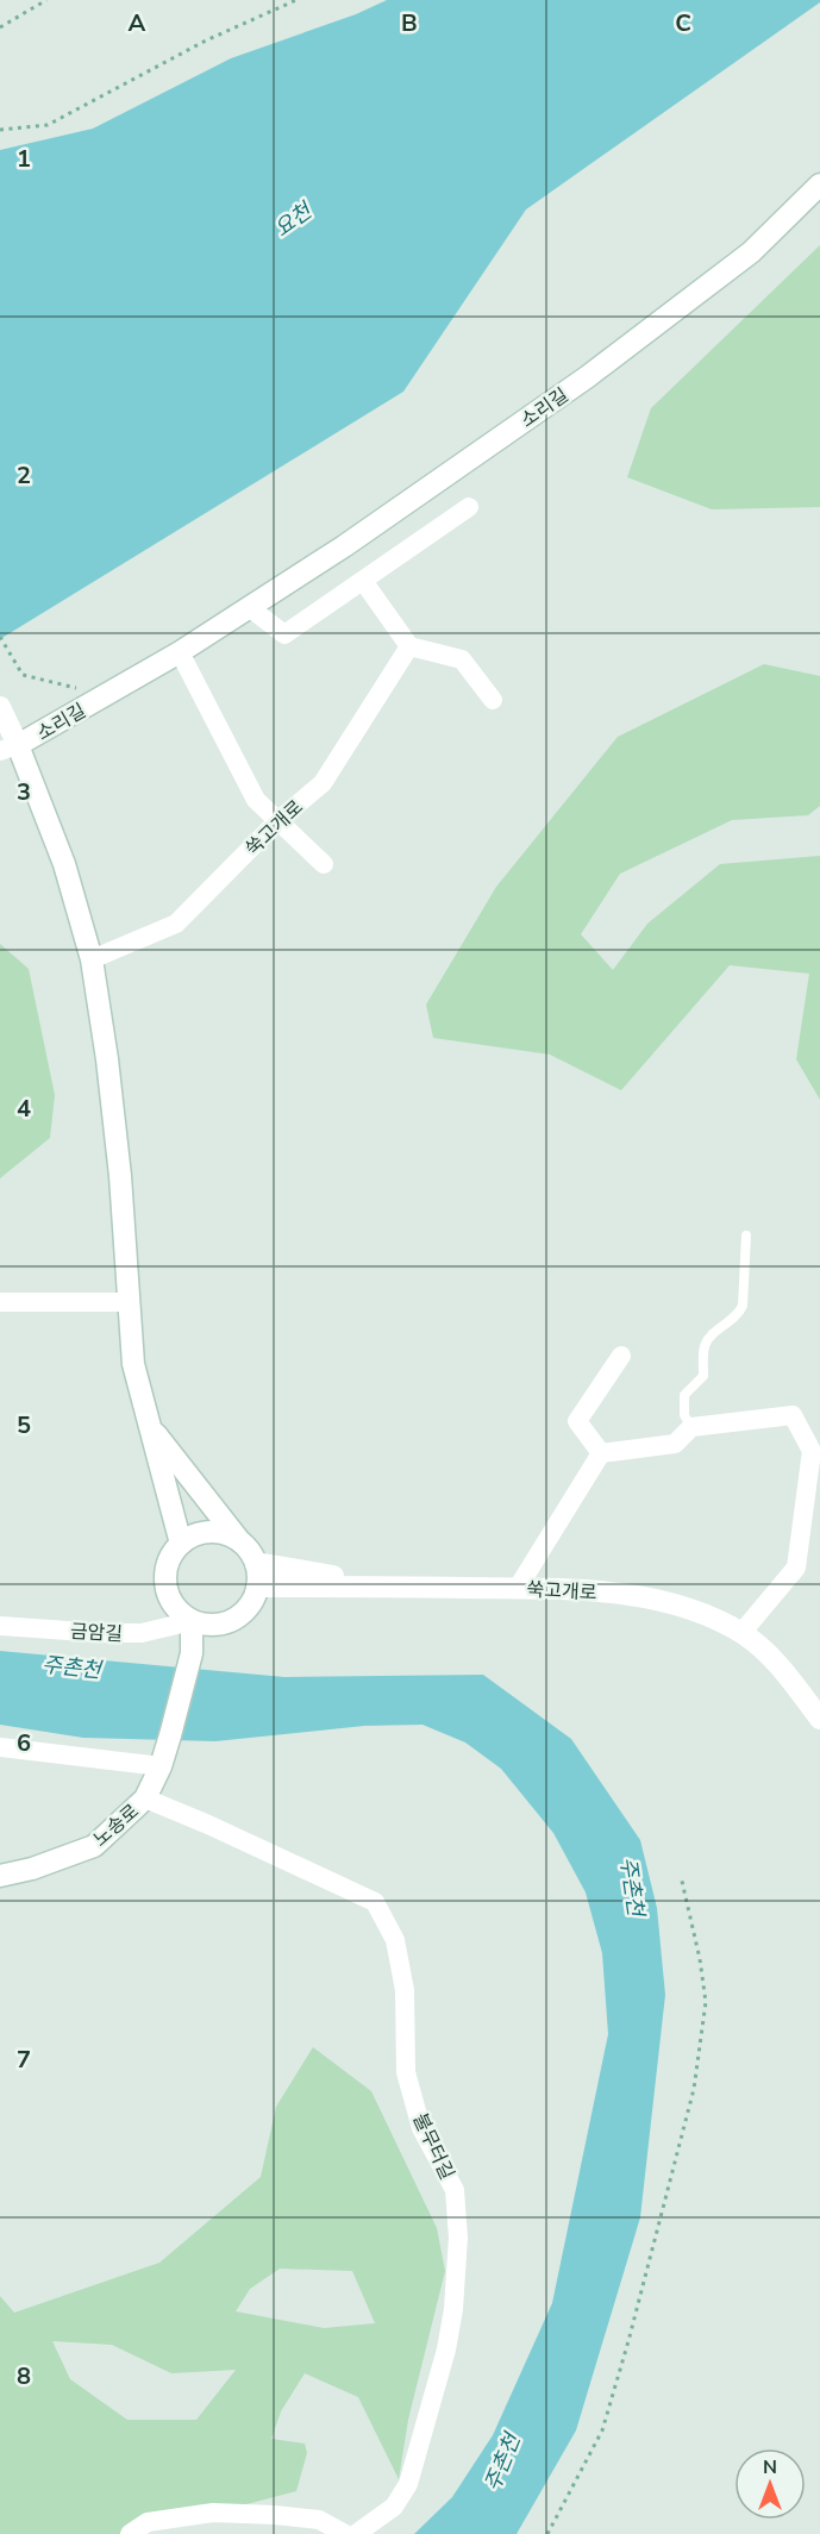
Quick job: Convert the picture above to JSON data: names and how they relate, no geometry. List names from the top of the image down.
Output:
{
  "streets": {
    "main road": ["소리길", "쑥고개로", "노송로"],
    "street": ["금암길", "불무터길"]
  },
  "crossings": [
    ["쑥고개로", "금암길"],
    ["쑥고개로", "노송로"],
    ["금암길", "노송로"],
    ["노송로", "불무터길"]
  ],
  "water": ["요천", "주촌천"],
  "north": "top",
  "grid": {
    "columns": ["A", "B", "C"],
    "rows": [
      "1",
      "2",
      "3",
      "4",
      "5",
      "6",
      "7",
      "8"
    ]
  }
}
